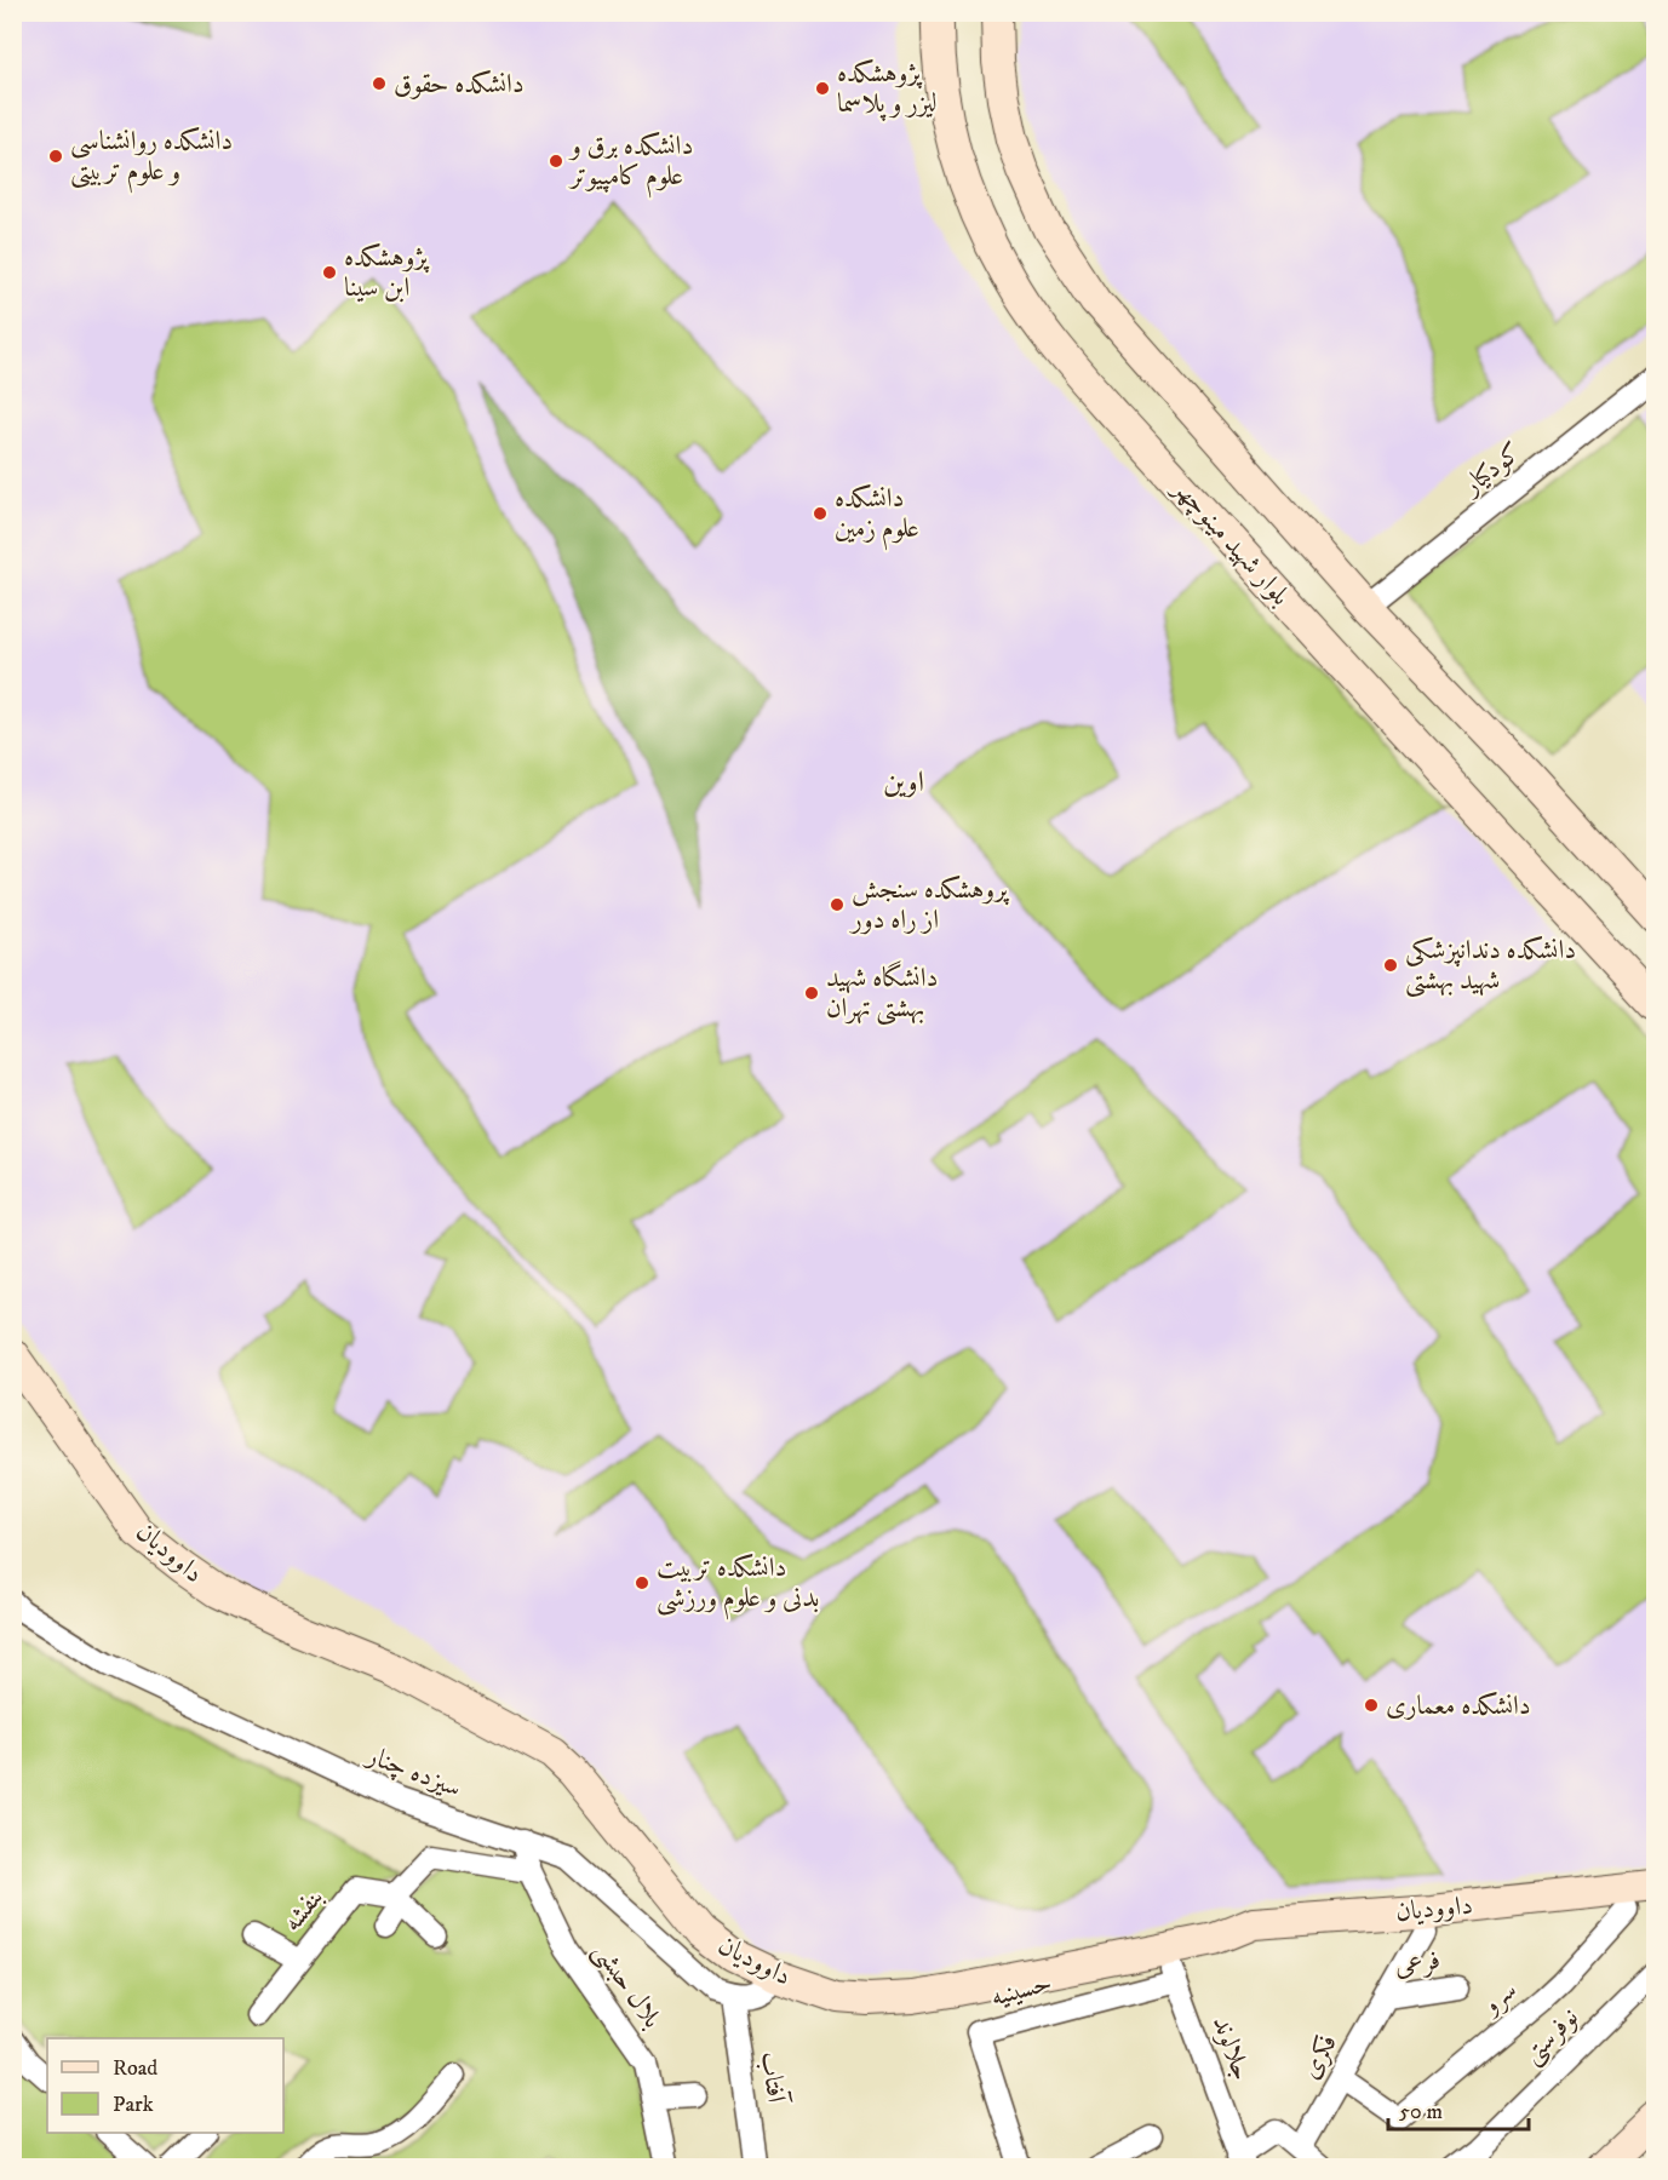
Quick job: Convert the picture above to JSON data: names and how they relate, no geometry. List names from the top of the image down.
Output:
{
  "streets": {
    "street": [
      "کودکیار",
      "بلوار شهید مینوچهر",
      "داوودیان",
      "سیزده چنار",
      "بنفشه",
      "فرعی",
      "بلال حبشی",
      "حسینیه",
      "سرو",
      "نوفرستی",
      "جلالوند",
      "فکری",
      "آفتاب"
    ]
  },
  "crossings": [
    ["داوودیان", "سرو"],
    ["داوودیان", "جلالوند"],
    ["داوودیان", "فکری"],
    ["سیزده چنار", "بلال حبشی"],
    ["سیزده چنار", "آفتاب"],
    ["فرعی", "فکری"],
    ["حسینیه", "جلالوند"],
    ["سرو", "فکری"]
  ],
  "districts": ["اوین"],
  "places": [
    "دانشکده حقوق",
    "پژوهشکده لیزر و پلاسما",
    "دانشکده روانشناسی و علوم تربیتی",
    "دانشکده برق و علوم کامپیوتر",
    "پژوهشکده ابن سینا",
    "دانشکده علوم زمین",
    "پروهشکده سنجش از راه دور",
    "دانشکده دندانپزشکی شهید بهشتی",
    "دانشگاه شهید بهشتی تهران",
    "دانشکده تربیت بدنی و علوم ورزشی",
    "دانشکده معماری"
  ],
  "legend": ["Road", "Park"],
  "scale_bar": "50 m"
}
